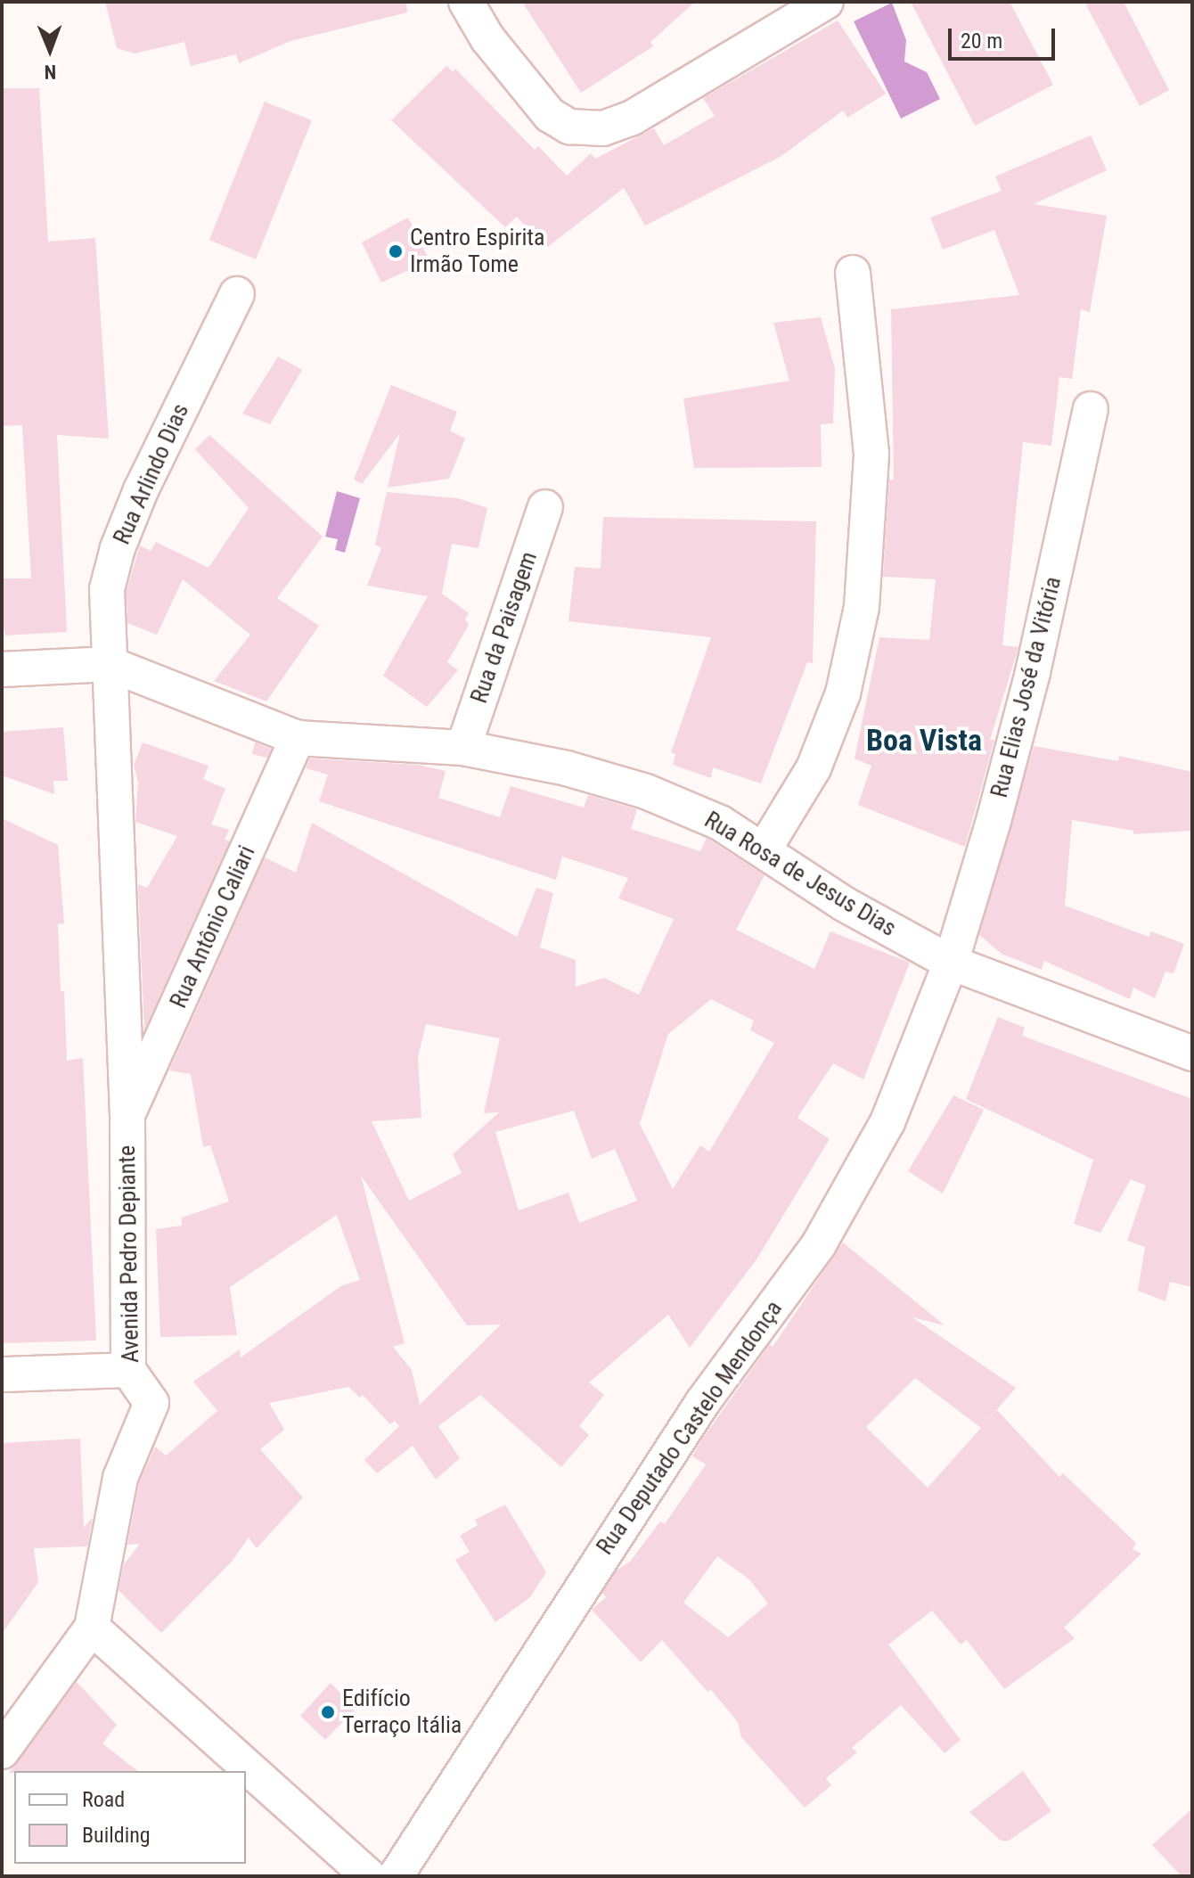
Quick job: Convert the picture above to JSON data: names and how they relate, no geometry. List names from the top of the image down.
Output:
{
  "streets": {
    "street": [
      "Rua Arlindo Dias",
      "Rua da Paisagem",
      "Rua Elias José da Vitória",
      "Rua Rosa de Jesus Dias",
      "Rua Antônio Caliari",
      "Avenida Pedro Depiante",
      "Rua Deputado Castelo Mendonça"
    ]
  },
  "crossings": [
    ["Rua Arlindo Dias", "Rua Rosa de Jesus Dias"],
    ["Rua Arlindo Dias", "Avenida Pedro Depiante"],
    ["Rua da Paisagem", "Rua Rosa de Jesus Dias"],
    ["Rua Elias José da Vitória", "Rua Rosa de Jesus Dias"],
    ["Rua Elias José da Vitória", "Rua Deputado Castelo Mendonça"],
    ["Rua Rosa de Jesus Dias", "Rua Antônio Caliari"],
    ["Rua Rosa de Jesus Dias", "Avenida Pedro Depiante"],
    ["Rua Rosa de Jesus Dias", "Rua Deputado Castelo Mendonça"],
    ["Rua Antônio Caliari", "Avenida Pedro Depiante"]
  ],
  "districts": ["Boa Vista"],
  "places": ["Centro Espirita Irmão Tome", "Edifício Terraço Itália"],
  "legend": ["Road", "Building"],
  "scale_bar": "20 m",
  "north": "bottom"
}
